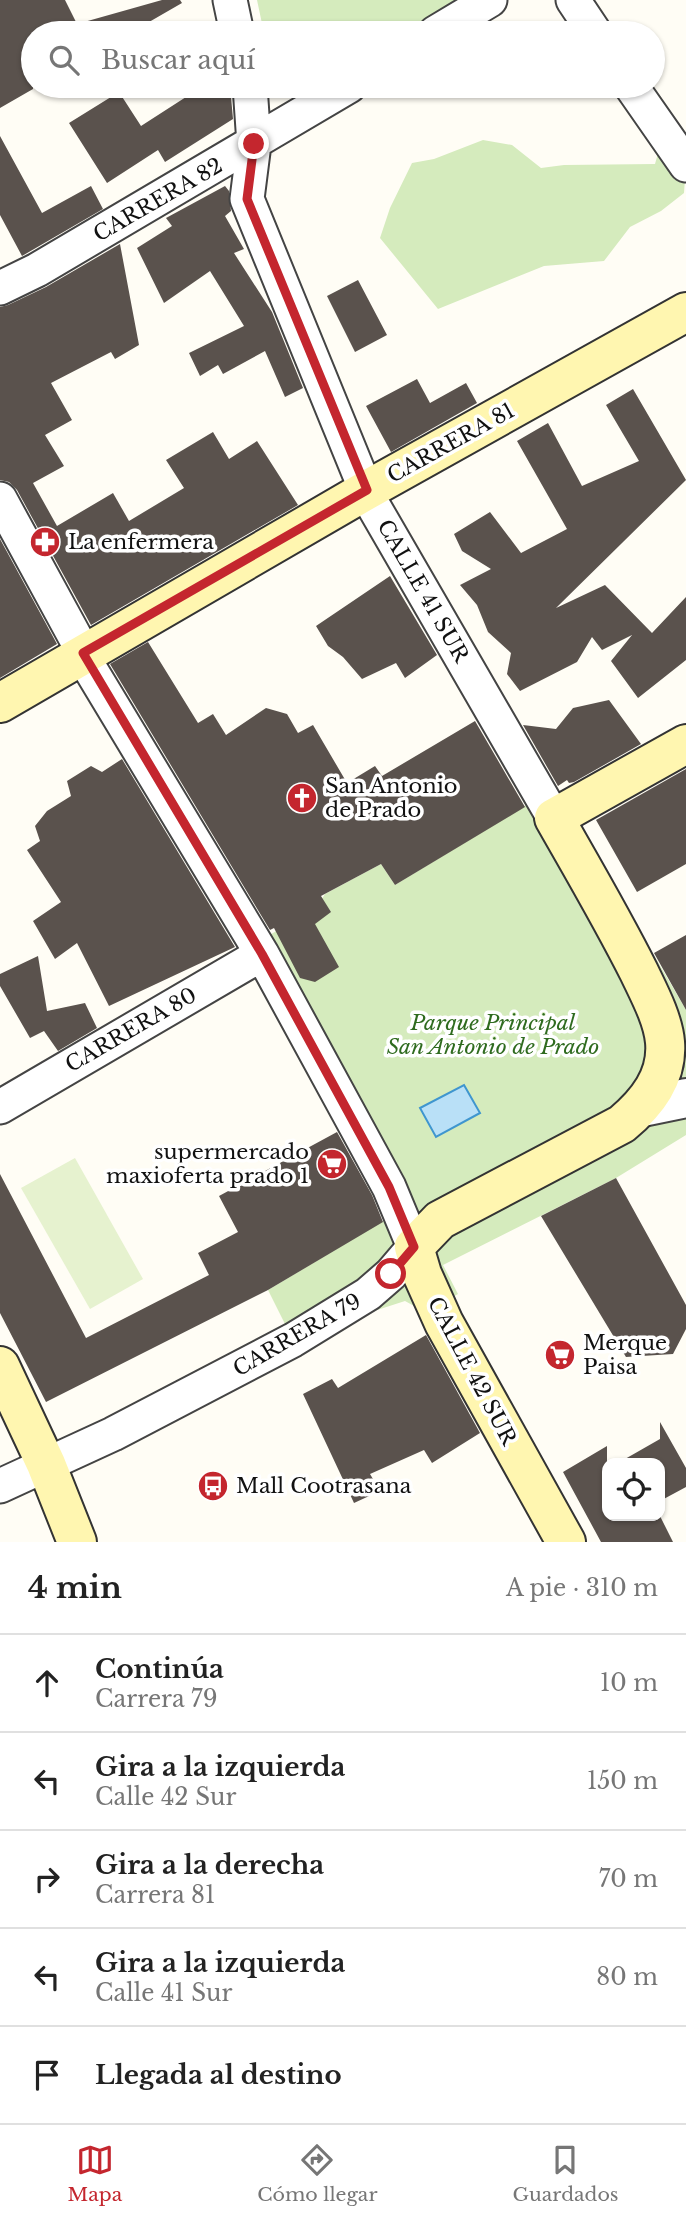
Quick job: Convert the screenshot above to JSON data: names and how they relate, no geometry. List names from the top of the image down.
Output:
{
  "streets": {
    "main road": [
      "CARRERA 81",
      "CALLE 41 SUR",
      "CARRERA 79",
      "CALLE 42 SUR"
    ],
    "street": ["CARRERA 82", "CARRERA 80"]
  },
  "crossings": [
    ["CARRERA 82", "CALLE 41 SUR"],
    ["CARRERA 81", "CALLE 41 SUR"],
    ["CARRERA 81", "CALLE 42 SUR"],
    ["CALLE 41 SUR", "CARRERA 79"],
    ["CARRERA 80", "CALLE 42 SUR"],
    ["CARRERA 79", "CALLE 42 SUR"]
  ],
  "parks": ["Parque Principal San Antonio de Prado"],
  "places": {
    "pharmacy": ["La enfermera"],
    "church": ["San Antonio de Prado"],
    "supermarket": ["supermercado maxioferta prado 1", "Merque Paisa"],
    "bus stop": ["Mall Cootrasana"]
  },
  "page": {
    "search": "Buscar aquí",
    "heading": ["4 min", "A pie · 310 m"],
    "list": [
      ["Continúa", "Carrera 79", "10 m"],
      ["Gira a la izquierda", "Calle 42 Sur", "150 m"],
      ["Gira a la derecha", "Carrera 81", "70 m"],
      ["Gira a la izquierda", "Calle 41 Sur", "80 m"],
      "Llegada al destino"
    ],
    "nav": ["Mapa", "Cómo llegar", "Guardados"]
  }
}
